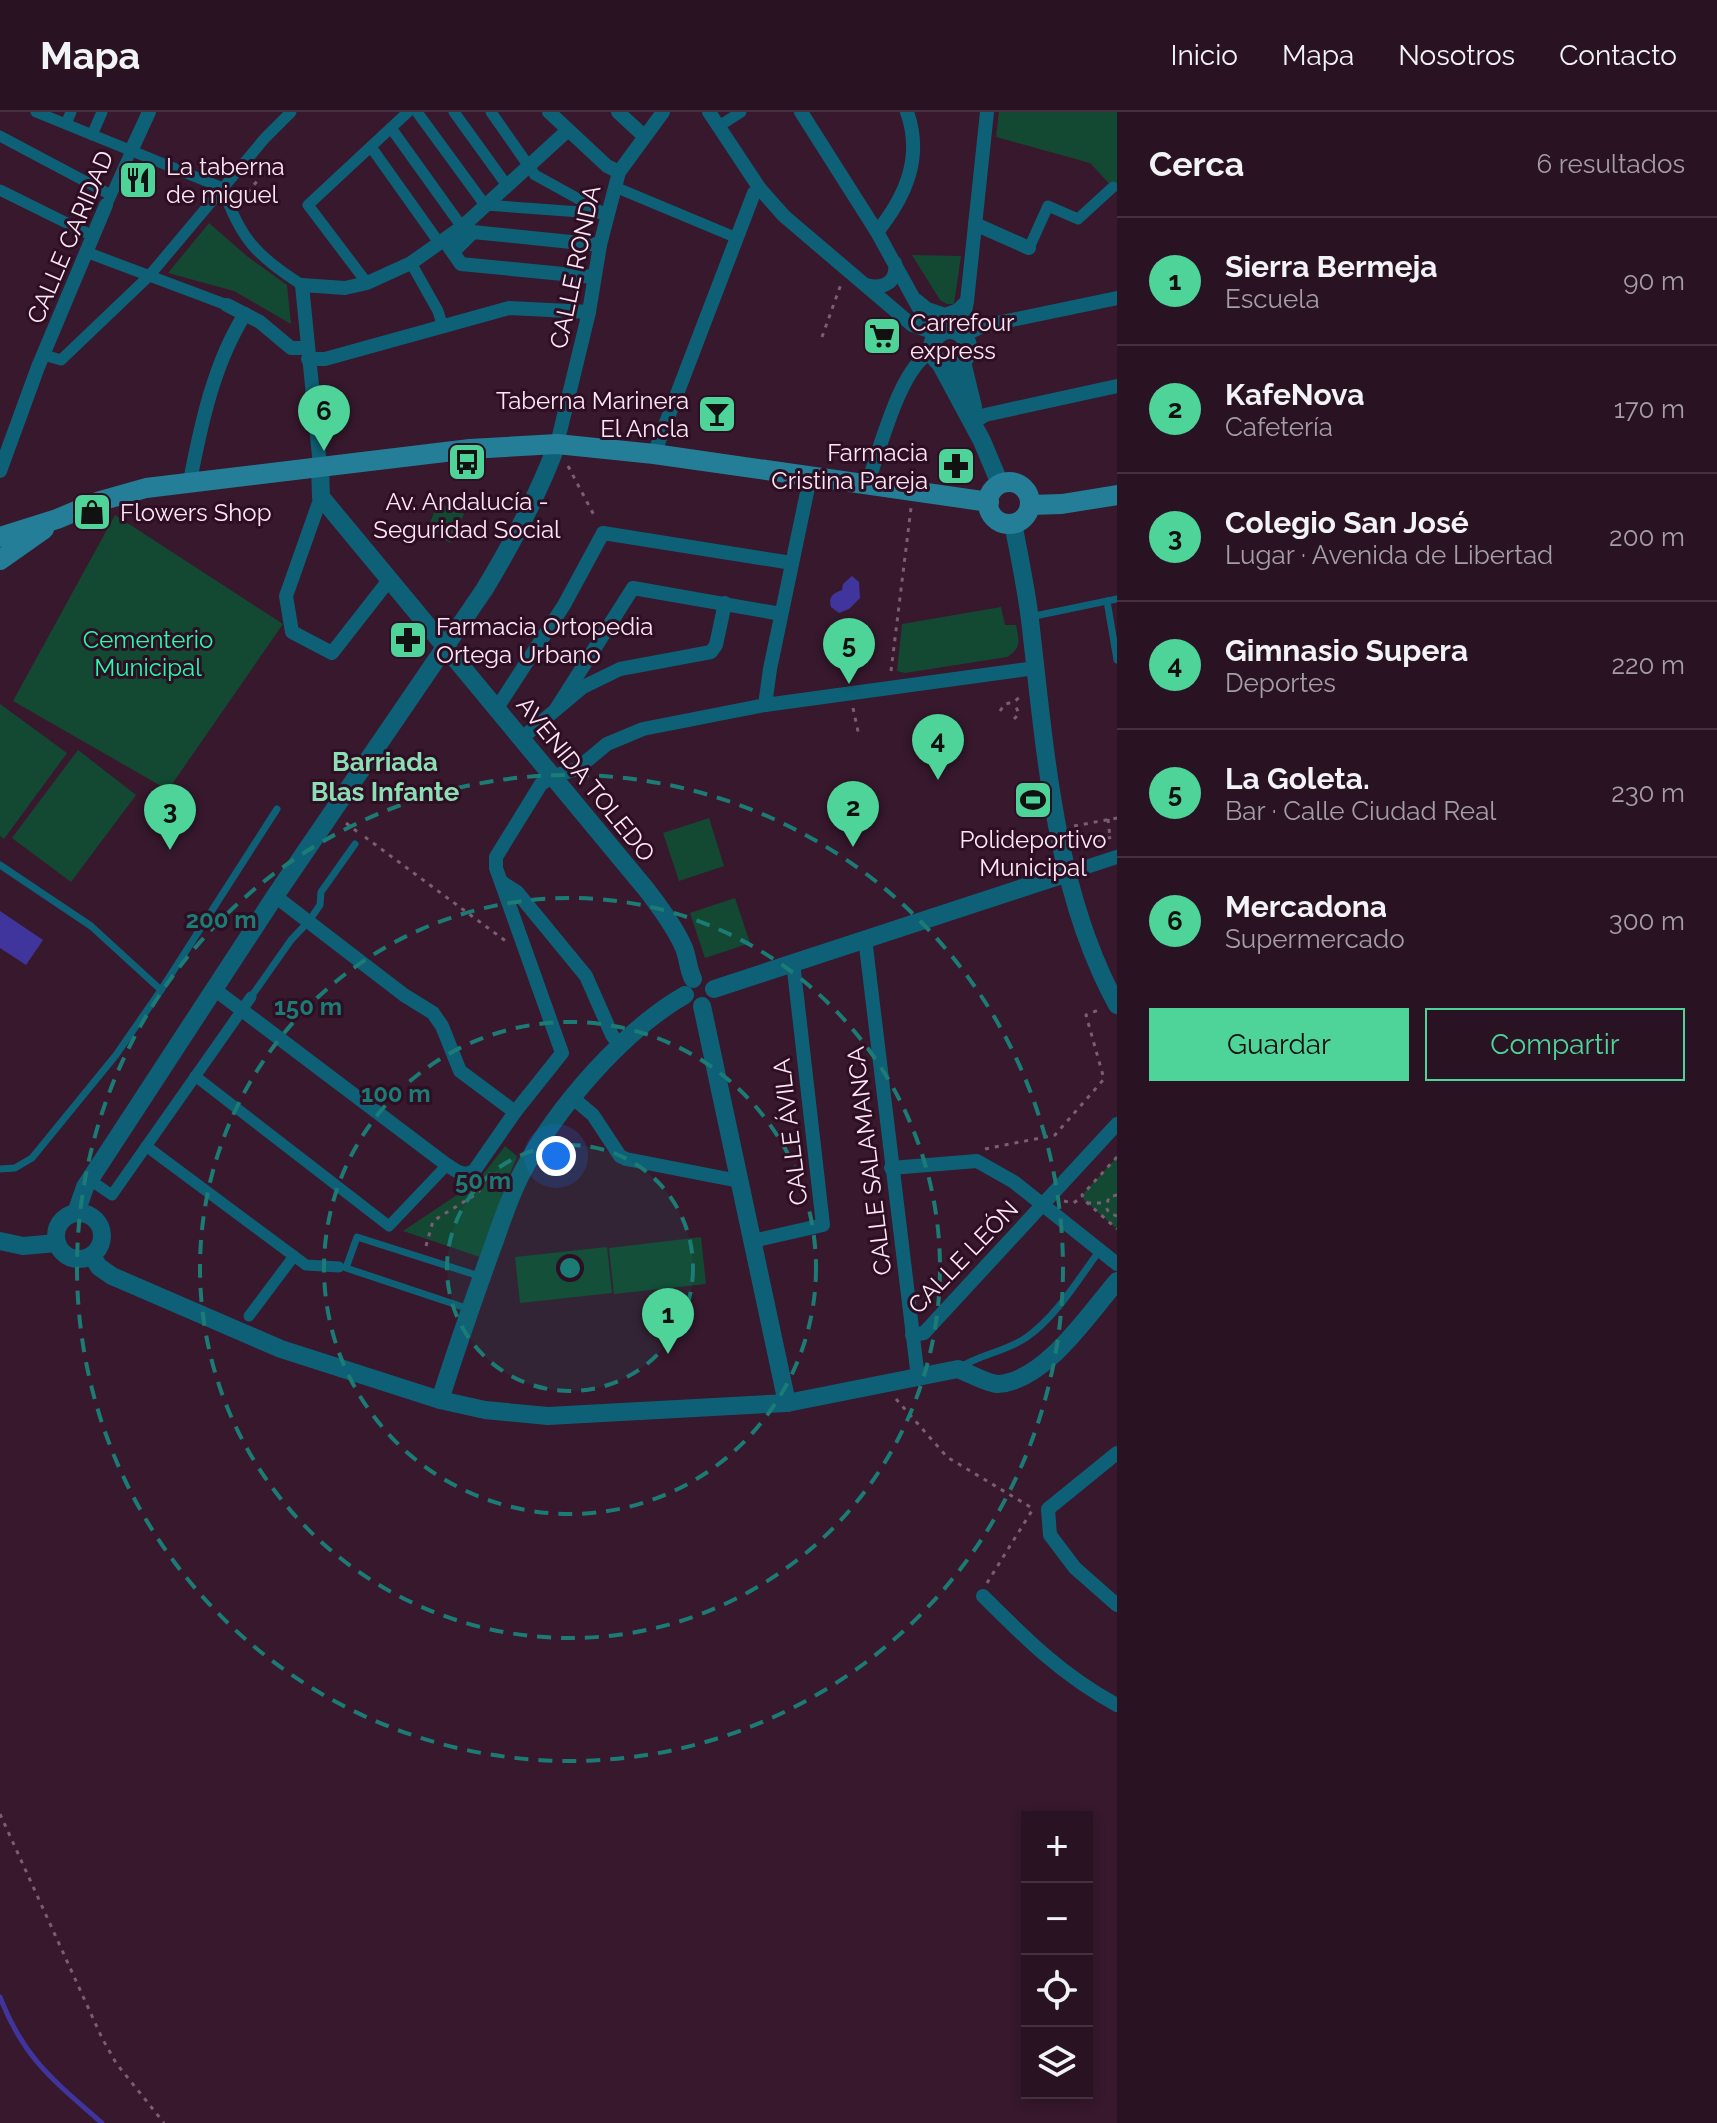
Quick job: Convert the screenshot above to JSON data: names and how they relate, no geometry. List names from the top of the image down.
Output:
{
  "streets": {
    "street": [
      "CALLE CARIDAD",
      "CALLE RONDA",
      "AVENIDA TOLEDO",
      "CALLE ÁVILA",
      "CALLE SALAMANCA",
      "CALLE LEÓN"
    ]
  },
  "crossings": [
    ["CALLE SALAMANCA", "CALLE LEÓN"]
  ],
  "districts": ["Barriada Blas Infante"],
  "parks": ["Cementerio Municipal"],
  "places": {
    "restaurant": ["La taberna de miguel"],
    "supermarket": ["Carrefour express"],
    "bar": ["Taberna Marinera El Ancla"],
    "bus stop": ["Av. Andalucía - Seguridad Social"],
    "pharmacy": ["Farmacia Cristina Pareja", "Farmacia Ortopedia Ortega Urbano"],
    "shop": ["Flowers Shop"],
    "sports": ["Polideportivo Municipal"]
  },
  "page": {
    "header": "Mapa",
    "nav": [
      "Inicio",
      "Mapa",
      "Nosotros",
      "Contacto"
    ],
    "heading": ["Cerca", "6 resultados"],
    "list": [
      {
        "mark": "1",
        "name": "Sierra Bermeja",
        "note": "Escuela",
        "value": "90 m"
      },
      {
        "mark": "2",
        "name": "KafeNova",
        "note": "Cafetería",
        "value": "170 m"
      },
      {
        "mark": "3",
        "name": "Colegio San José",
        "note": "Lugar · Avenida de Libertad",
        "value": "200 m"
      },
      {
        "mark": "4",
        "name": "Gimnasio Supera",
        "note": "Deportes",
        "value": "220 m"
      },
      {
        "mark": "5",
        "name": "La Goleta.",
        "note": "Bar · Calle Ciudad Real",
        "value": "230 m"
      },
      {
        "mark": "6",
        "name": "Mercadona",
        "note": "Supermercado",
        "value": "300 m"
      }
    ],
    "pins": [
      "6",
      "5",
      "4",
      "2",
      "3",
      "1"
    ],
    "buttons": ["Guardar", "Compartir"],
    "map_buttons": ["+", "−"]
  },
  "rings": [
    "200 m",
    "150 m",
    "100 m",
    "50 m"
  ]
}
